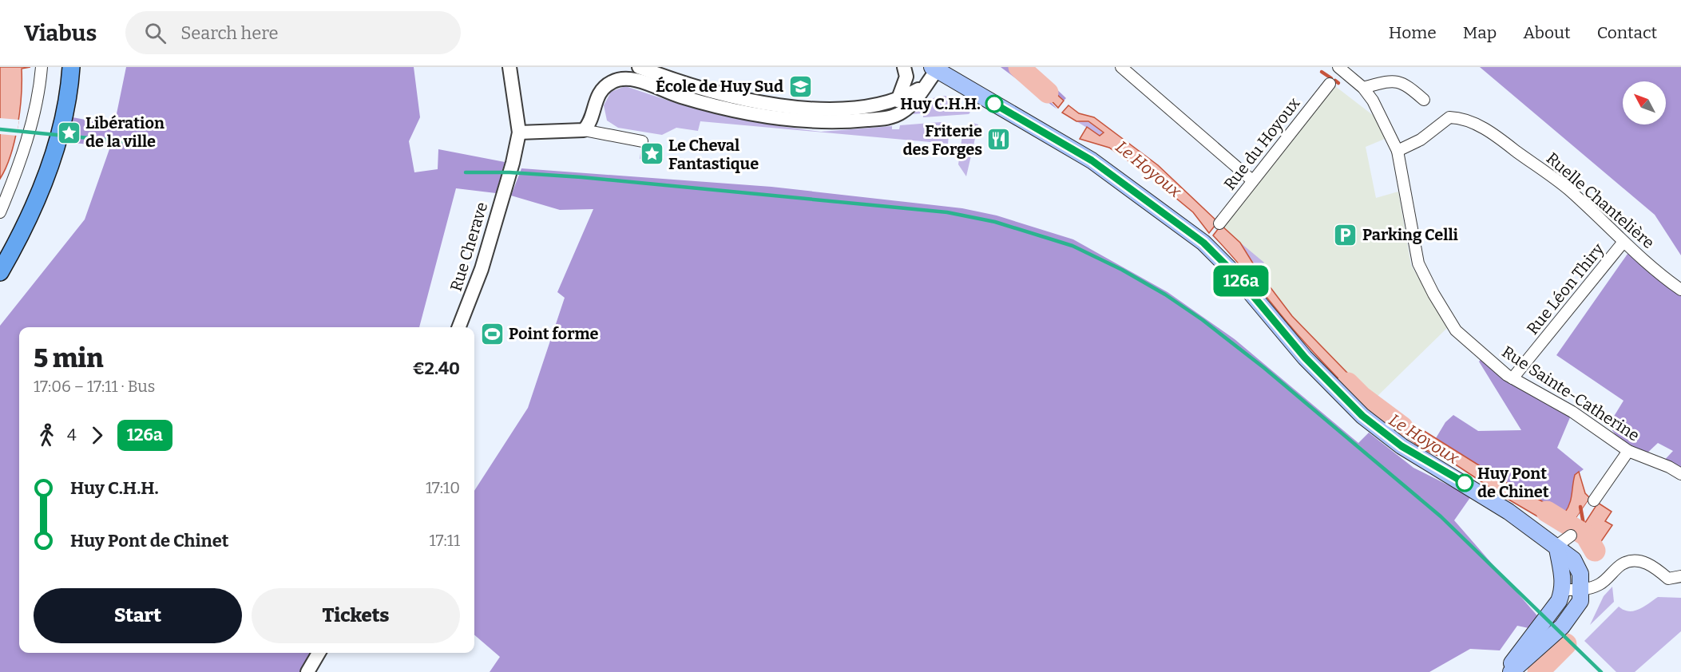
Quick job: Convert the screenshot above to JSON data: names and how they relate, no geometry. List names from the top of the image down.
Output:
{
  "streets": {
    "street": [
      "Rue du Hoyoux",
      "Ruelle Chantelière",
      "Rue Cherave",
      "Rue Léon Thiry",
      "Rue Sainte-Catherine"
    ]
  },
  "crossings": [
    ["Ruelle Chantelière", "Rue Léon Thiry"],
    ["Ruelle Chantelière", "Rue Sainte-Catherine"],
    ["Rue Léon Thiry", "Rue Sainte-Catherine"]
  ],
  "water": ["Le Hoyoux"],
  "places": {
    "school or university": ["École de Huy Sud"],
    "other": ["Huy C.H.H.", "Huy Pont de Chinet"],
    "place": ["Libération de la ville", "Le Cheval Fantastique"],
    "restaurant": ["Friterie des Forges"],
    "parking": ["Parking Celli"],
    "sports": ["Point forme"]
  },
  "lines": ["bus line 126a"],
  "north": "top left",
  "page": {
    "header": "Viabus",
    "search": "Search here",
    "nav": [
      "Home",
      "Map",
      "About",
      "Contact"
    ],
    "on_map": "126a",
    "heading": ["5 min", "17:06 – 17:11 · Bus", "€2.40"],
    "legs": ["4", "126a"],
    "list": [
      {
        "name": "Huy C.H.H.",
        "value": "17:10"
      },
      {
        "name": "Huy Pont de Chinet",
        "value": "17:11"
      }
    ],
    "buttons": ["Start", "Tickets"]
  }
}
